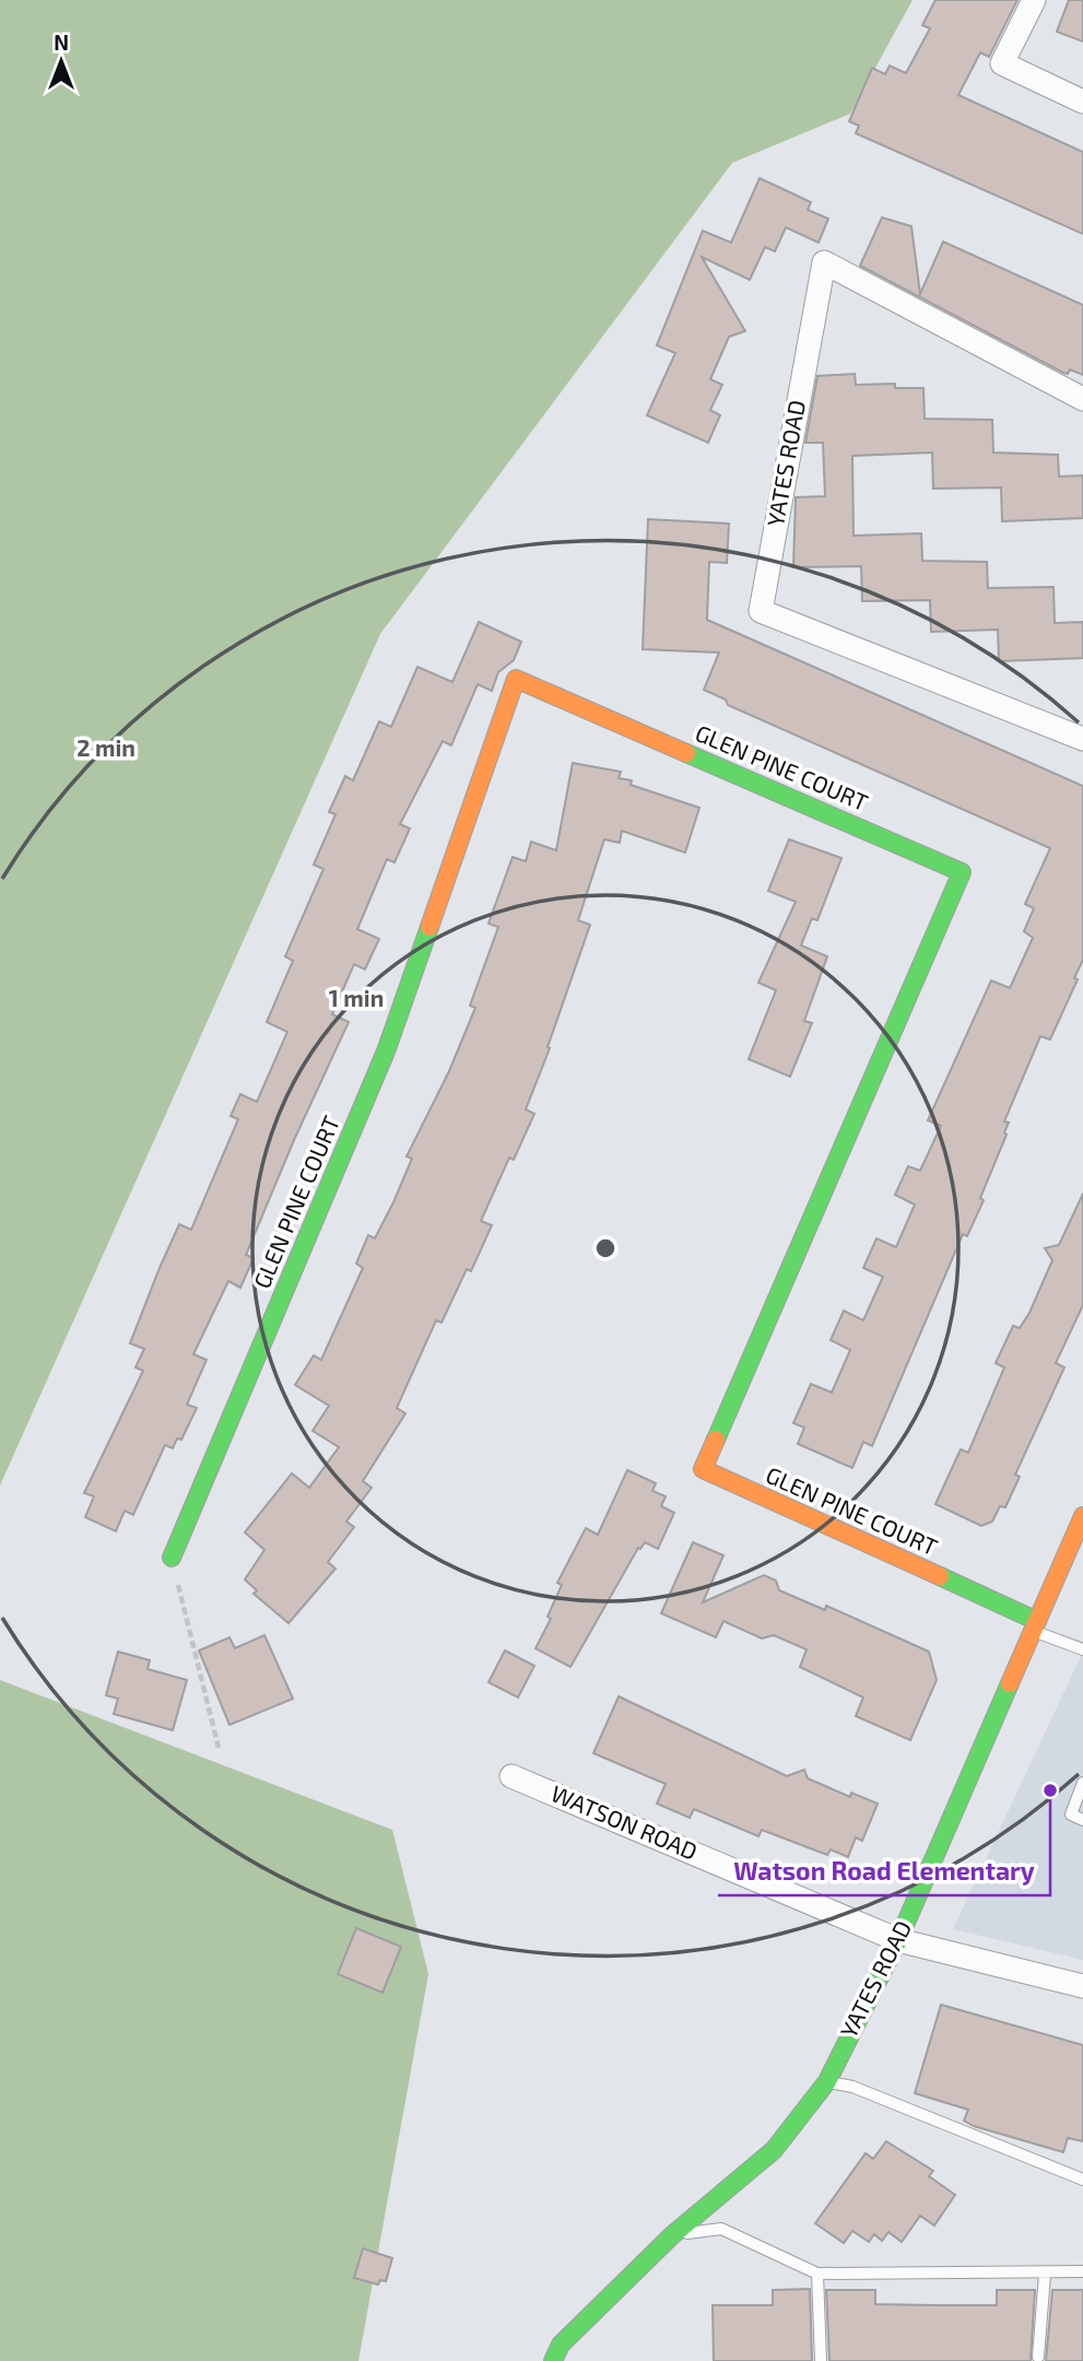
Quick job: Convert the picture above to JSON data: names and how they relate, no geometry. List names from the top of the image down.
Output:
{
  "streets": {
    "street": ["YATES ROAD", "GLEN PINE COURT", "WATSON ROAD"]
  },
  "crossings": [
    ["YATES ROAD", "GLEN PINE COURT"],
    ["YATES ROAD", "WATSON ROAD"]
  ],
  "places": ["Watson Road Elementary"],
  "north": "top",
  "rings": ["2 min", "1 min"]
}
